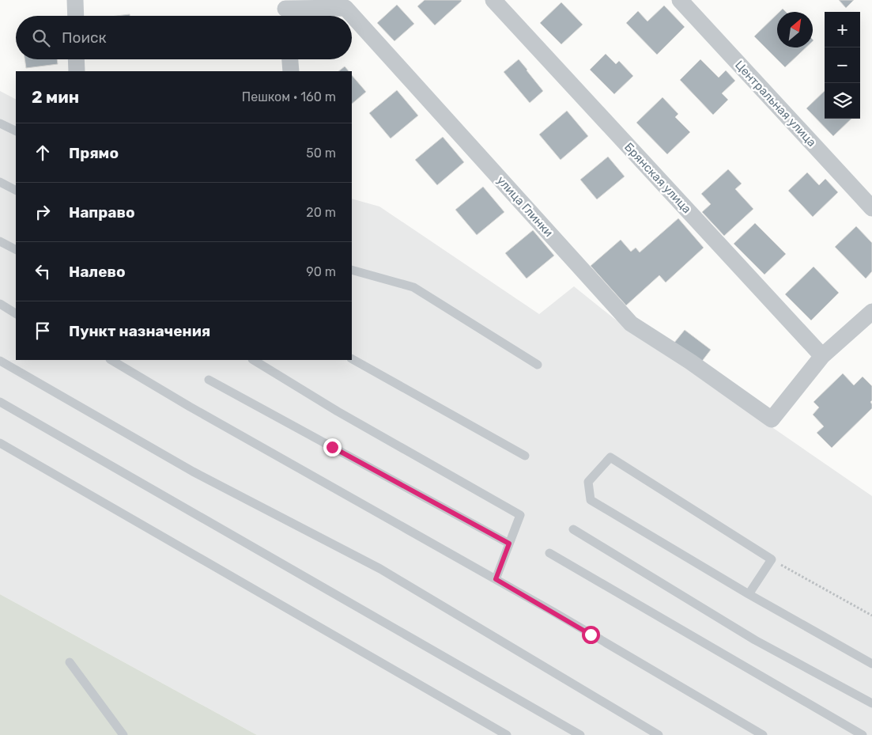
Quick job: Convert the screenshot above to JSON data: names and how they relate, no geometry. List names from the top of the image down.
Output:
{
  "streets": {
    "street": ["Центральная улица", "Брянская улица", "улица Глинки"]
  },
  "crossings": [
    ["Брянская улица", "улица Глинки"]
  ],
  "north": "top right",
  "page": {
    "map_buttons": ["+", "−"],
    "search": "Поиск",
    "heading": ["2 мин", "Пешком · 160 m"],
    "list": [
      ["Прямо", "50 m"],
      ["Направо", "20 m"],
      ["Налево", "90 m"],
      "Пункт назначения"
    ]
  }
}
